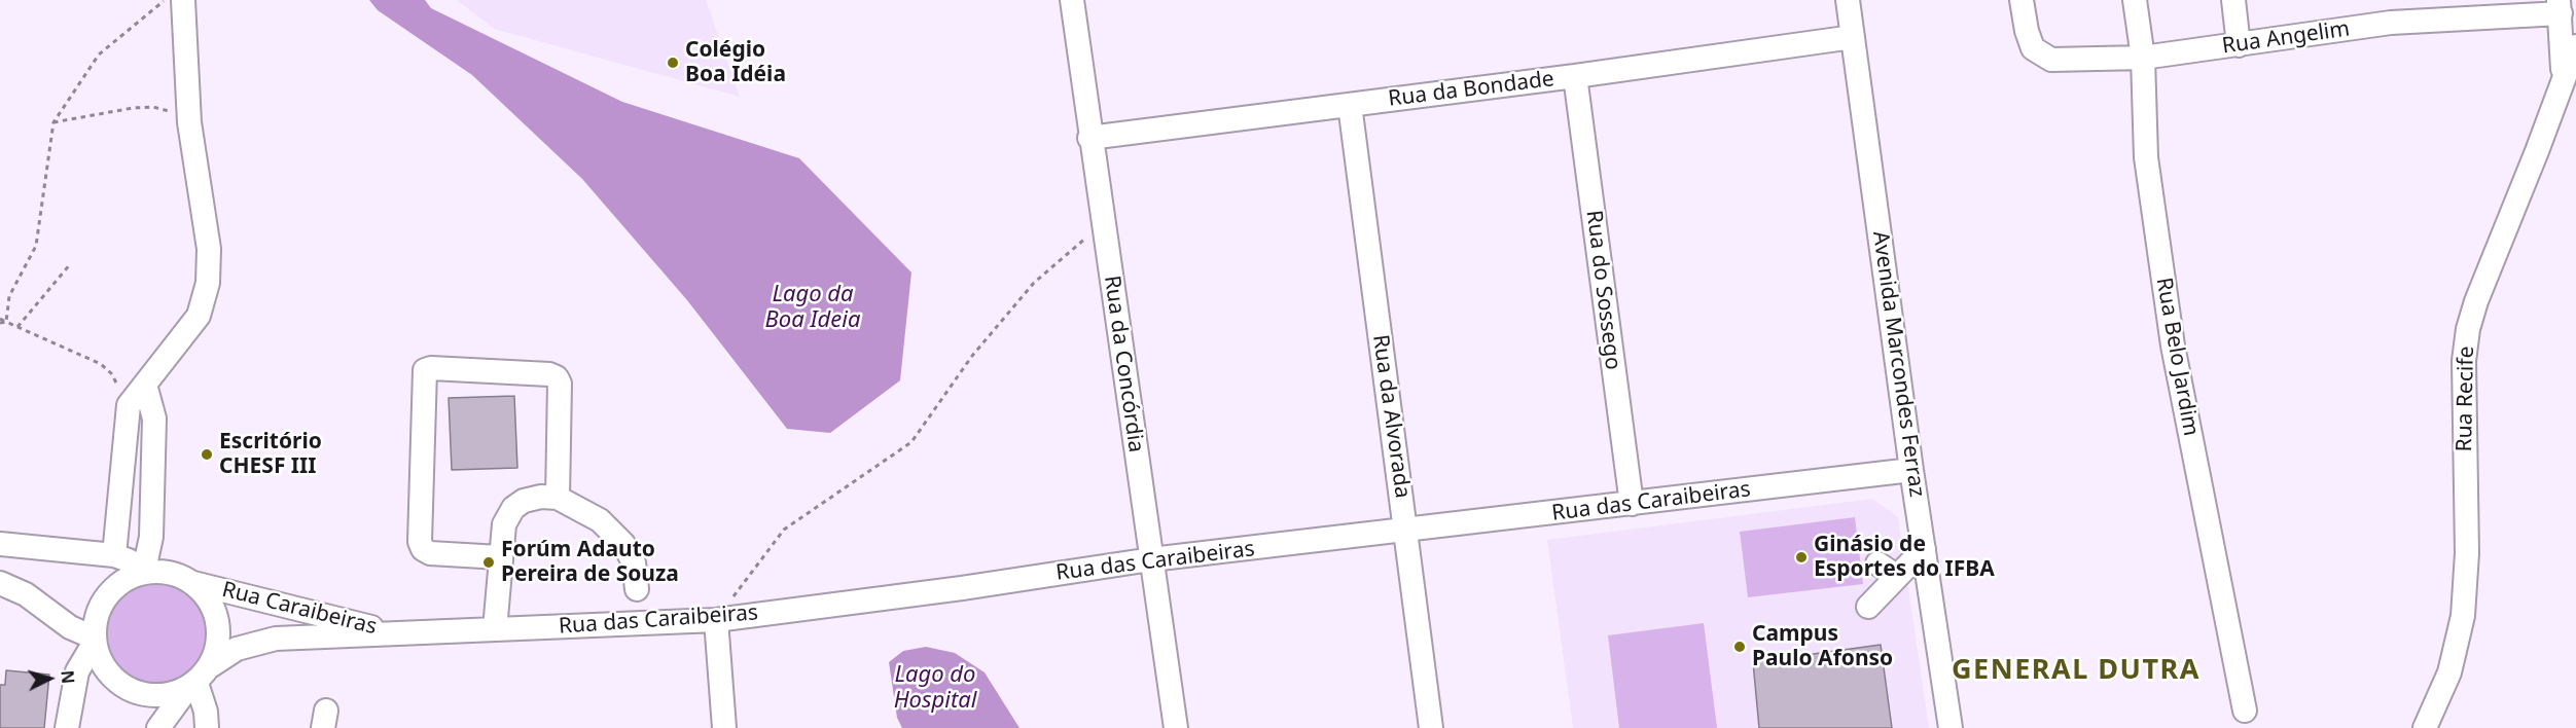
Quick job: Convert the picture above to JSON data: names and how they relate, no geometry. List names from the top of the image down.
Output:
{
  "streets": {
    "street": [
      "Rua Angelim",
      "Rua da Bondade",
      "Rua do Sossego",
      "Rua Belo Jardim",
      "Rua da Concórdia",
      "Avenida Marcondes Ferraz",
      "Rua Recife",
      "Rua da Alvorada",
      "Rua das Caraibeiras",
      "Rua Caraibeiras"
    ]
  },
  "crossings": [
    ["Rua Angelim", "Rua Belo Jardim"],
    ["Rua da Bondade", "Rua do Sossego"],
    ["Rua da Bondade", "Rua da Concórdia"],
    ["Rua da Bondade", "Avenida Marcondes Ferraz"],
    ["Rua da Bondade", "Rua da Alvorada"],
    ["Rua do Sossego", "Rua das Caraibeiras"],
    ["Rua da Concórdia", "Rua das Caraibeiras"],
    ["Avenida Marcondes Ferraz", "Rua das Caraibeiras"],
    ["Rua da Alvorada", "Rua das Caraibeiras"],
    ["Rua das Caraibeiras", "Rua Caraibeiras"]
  ],
  "districts": ["GENERAL DUTRA"],
  "water": ["Lago da Boa Ideia", "Lago do Hospital"],
  "places": [
    "Colégio Boa Idéia",
    "Escritório CHESF III",
    "Ginásio de Esportes do IFBA",
    "Forúm Adauto Pereira de Souza",
    "Campus Paulo Afonso"
  ],
  "north": "right"
}
